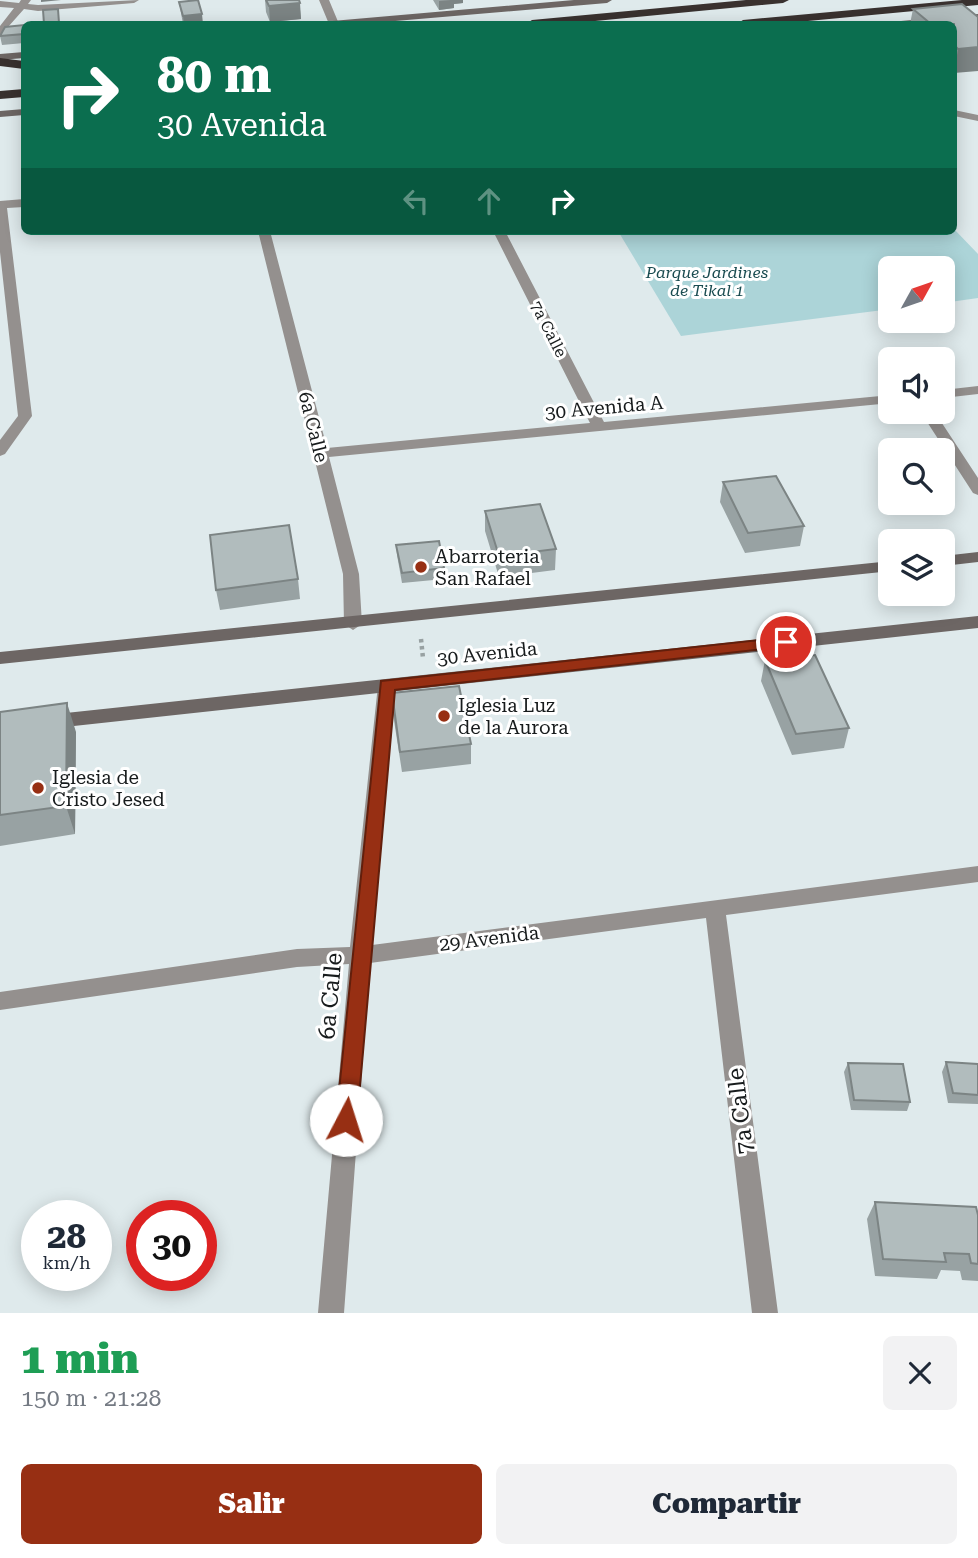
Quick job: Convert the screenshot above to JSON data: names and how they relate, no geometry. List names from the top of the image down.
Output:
{
  "streets": {
    "street": [
      "7a Calle",
      "30 Avenida A",
      "6a Calle",
      "30 Avenida",
      "29 Avenida"
    ]
  },
  "crossings": [
    ["7a Calle", "30 Avenida A"],
    ["7a Calle", "29 Avenida"],
    ["30 Avenida A", "6a Calle"],
    ["6a Calle", "30 Avenida"],
    ["6a Calle", "29 Avenida"]
  ],
  "parks": ["Parque Jardines de Tikal 1"],
  "places": ["Abarroteria San Rafael", "Iglesia Luz de la Aurora", "Iglesia de Cristo Jesed"],
  "north": "top right",
  "page": {
    "turn": ["80 m", "30 Avenida"],
    "speed": "28 km/h",
    "limit": "30",
    "heading": ["1 min", "150 m · 21:28"],
    "buttons": ["Salir", "Compartir"]
  }
}
